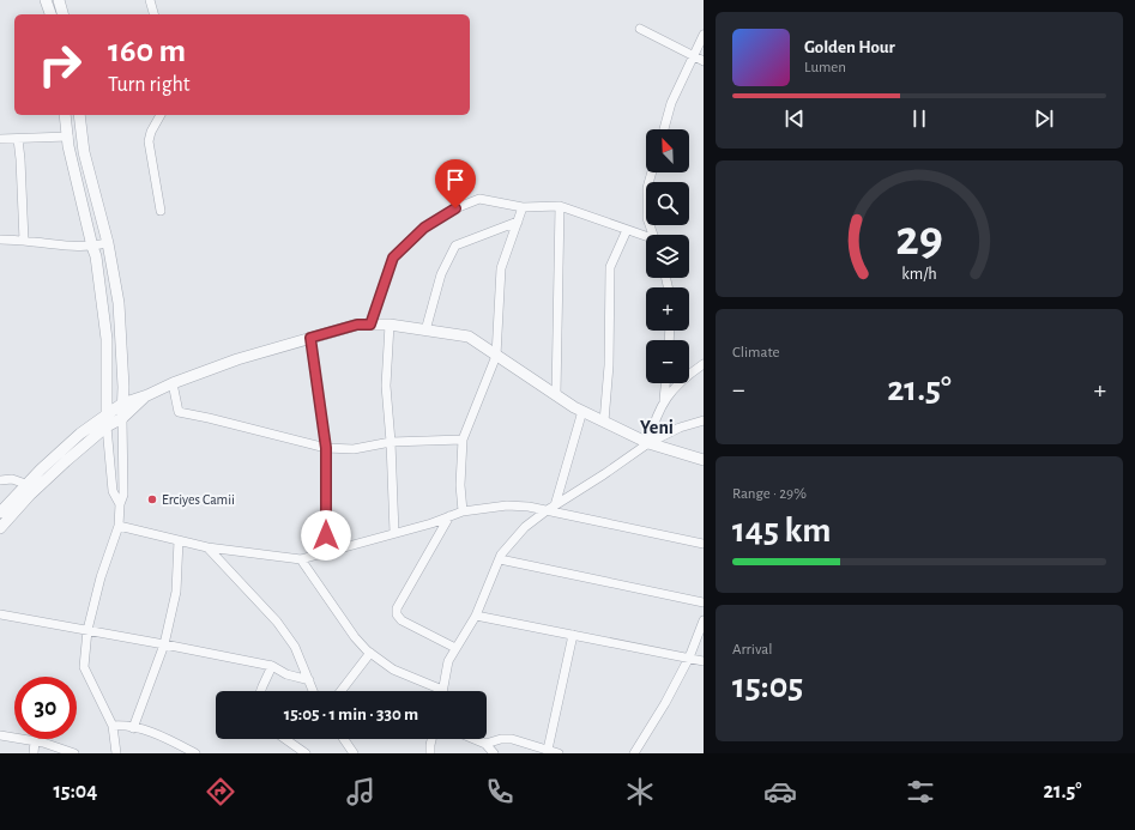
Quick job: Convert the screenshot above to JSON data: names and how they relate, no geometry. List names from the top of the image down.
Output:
{
  "districts": ["Yeni"],
  "places": ["Erciyes Camii"],
  "north": "top left",
  "page": {
    "turn": ["160 m", "Turn right"],
    "song": ["Golden Hour", "Lumen"],
    "map_buttons": ["+", "−"],
    "tile": [
      "Climate",
      ["Range · 29%", "145 km"],
      ["Arrival", "15:05"]
    ],
    "heat": ["−", "21.5°", "+"],
    "limit": "30",
    "trip": "15:05 · 1 min · 330 m",
    "tabs": ["15:04", "21.5°"],
    "gauge": ["29", "km/h"]
  }
}
